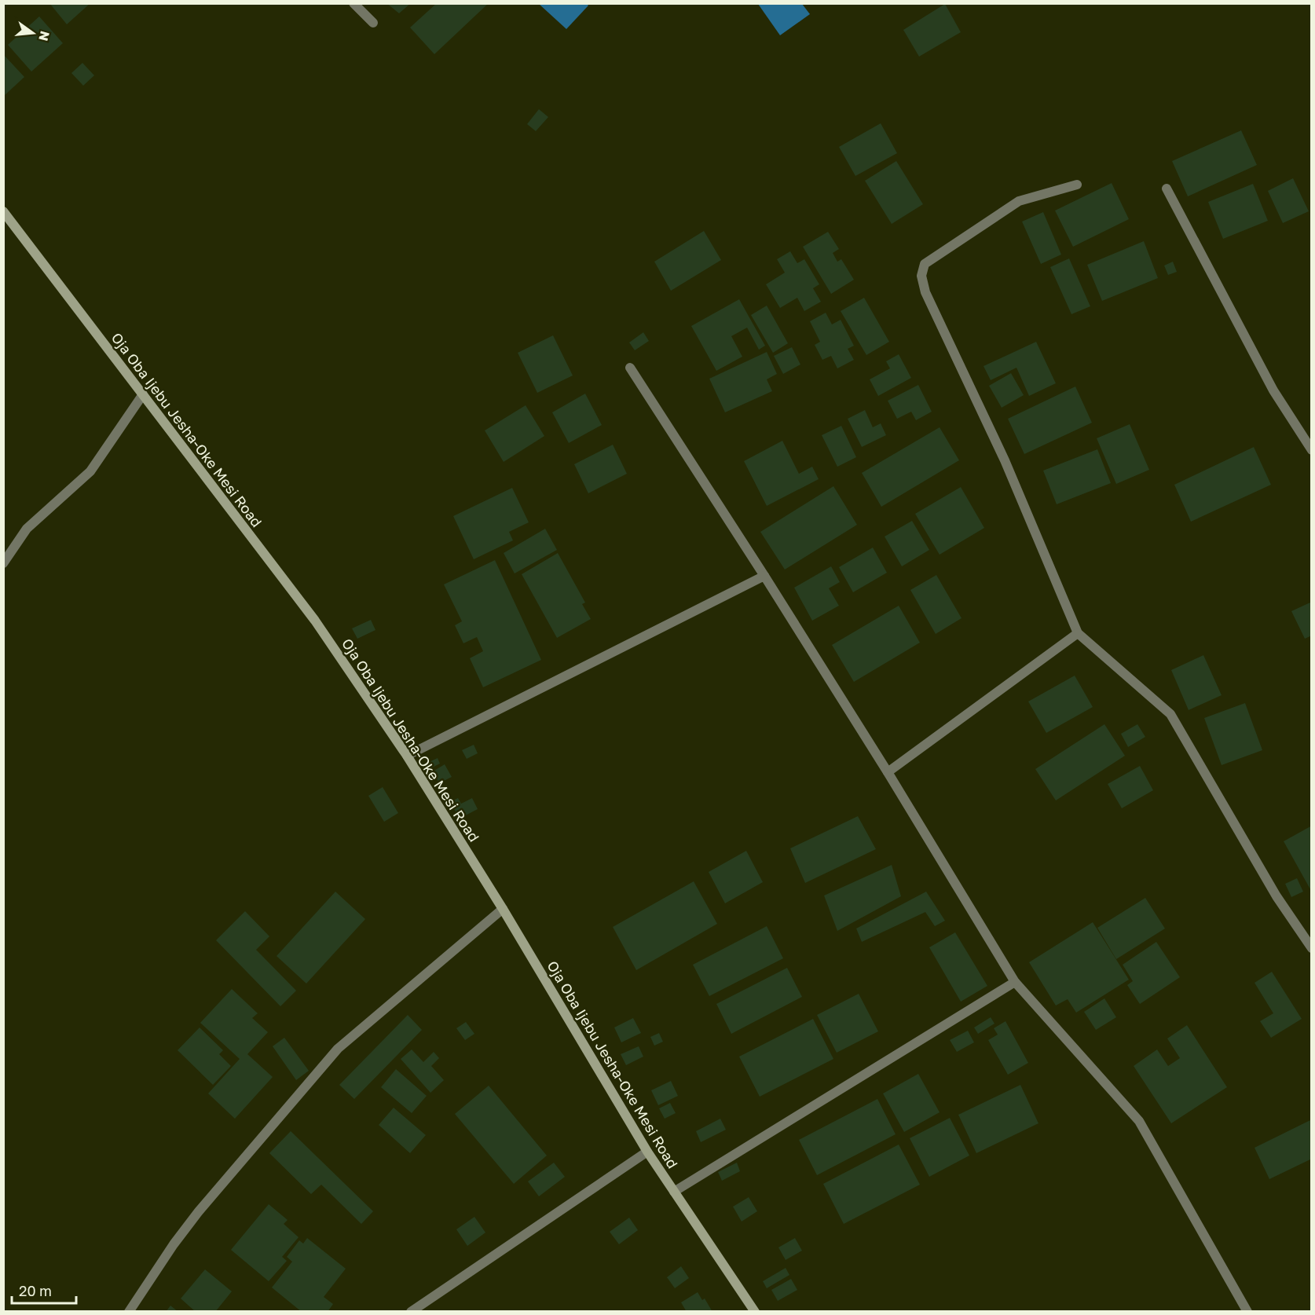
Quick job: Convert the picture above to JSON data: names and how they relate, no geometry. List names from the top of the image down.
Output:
{
  "streets": {
    "main road": ["Oja Oba Ijebu Jesha-Oke Mesi Road"]
  },
  "scale_bar": "20 m",
  "north": "right"
}
